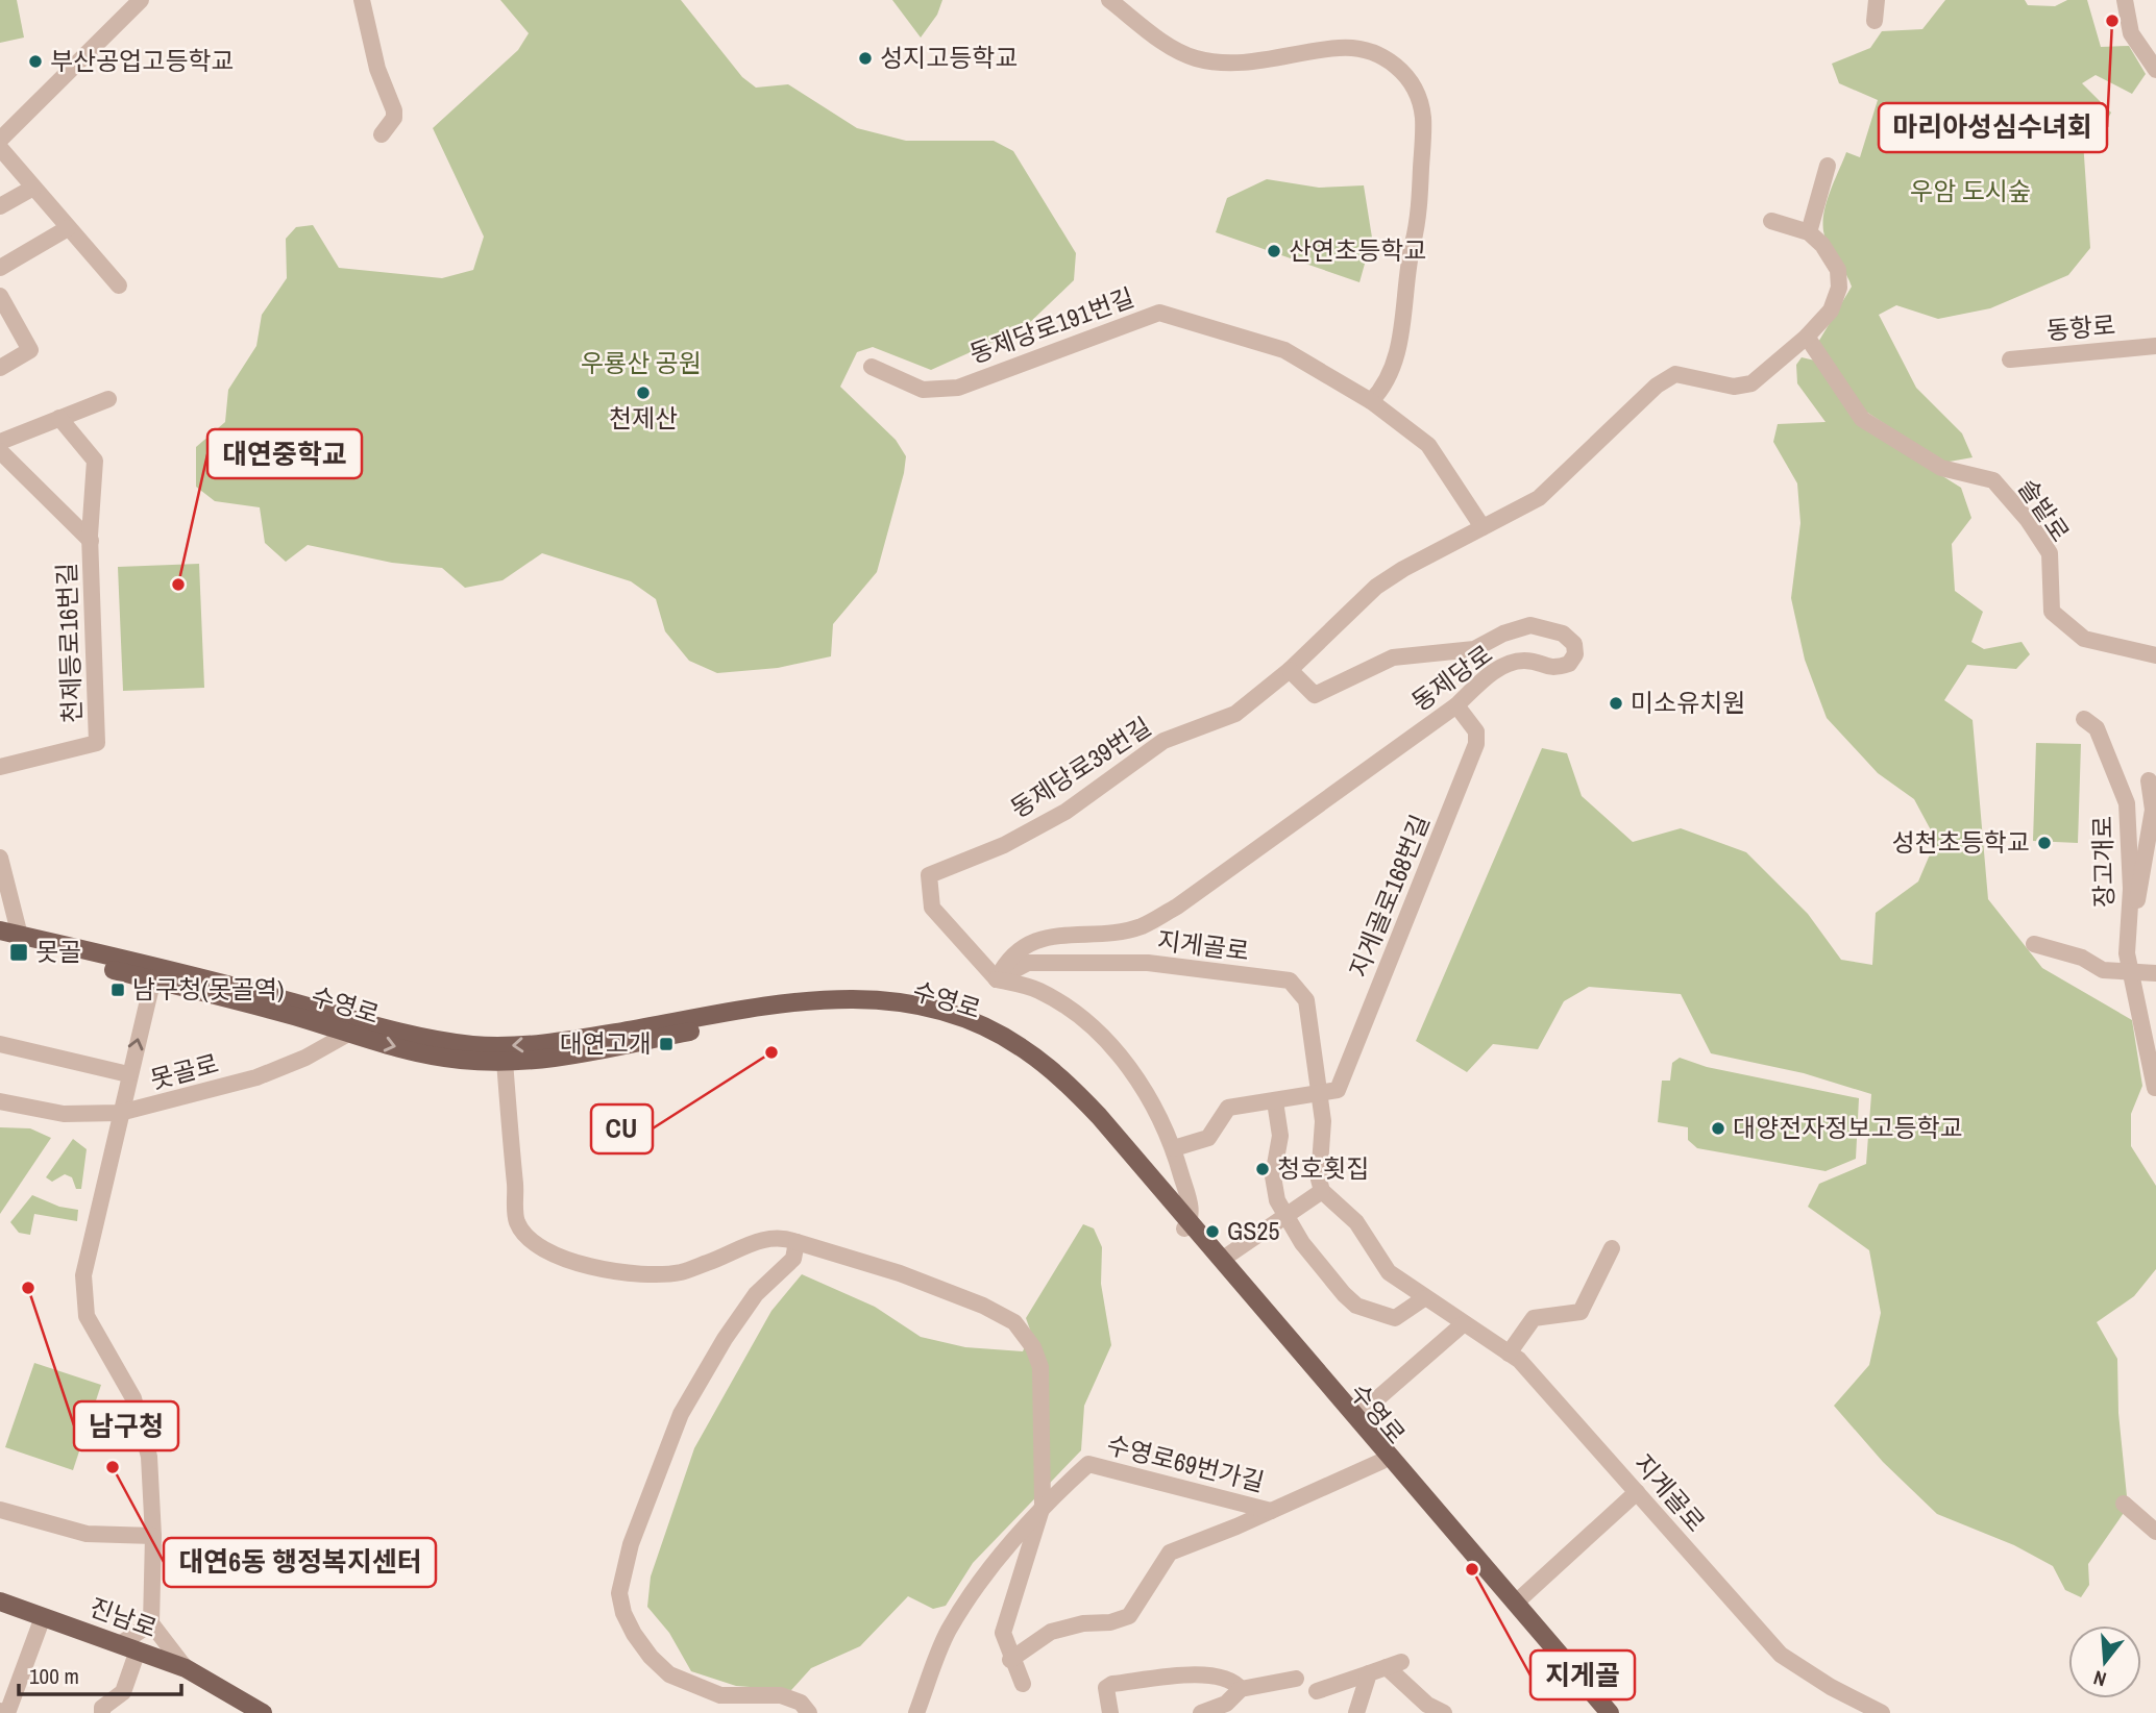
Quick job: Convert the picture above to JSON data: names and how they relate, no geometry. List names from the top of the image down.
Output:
{
  "streets": {
    "main road": ["수영로", "진남로"],
    "street": [
      "동제당로191번길",
      "동항로",
      "솔밭로",
      "천제등로16번길",
      "동제당로",
      "동제당로39번길",
      "장고개로",
      "지게골로168번길",
      "지게골로",
      "못골로",
      "수영로69번가길"
    ]
  },
  "crossings": [
    ["동제당로", "동제당로39번길"],
    ["동제당로", "지게골로168번길"],
    ["동제당로", "지게골로"],
    ["동제당로39번길", "지게골로"],
    ["지게골로168번길", "지게골로"],
    ["지게골로", "수영로"],
    ["수영로", "못골로"]
  ],
  "parks": ["우암 도시숲", "우룡산 공원"],
  "places": {
    "other": [
      "마리아성심수녀회",
      "성지고등학교",
      "부산공업고등학교",
      "산연초등학교",
      "천제산",
      "대연중학교",
      "미소유치원",
      "성천초등학교",
      "CU",
      "대양전자정보고등학교",
      "청호횟집",
      "GS25",
      "남구청",
      "대연6동 행정복지센터",
      "지게골"
    ],
    "transit": ["못골", "남구청(못골역)", "대연고개"]
  },
  "scale_bar": "100 m",
  "north": "bottom"
}
